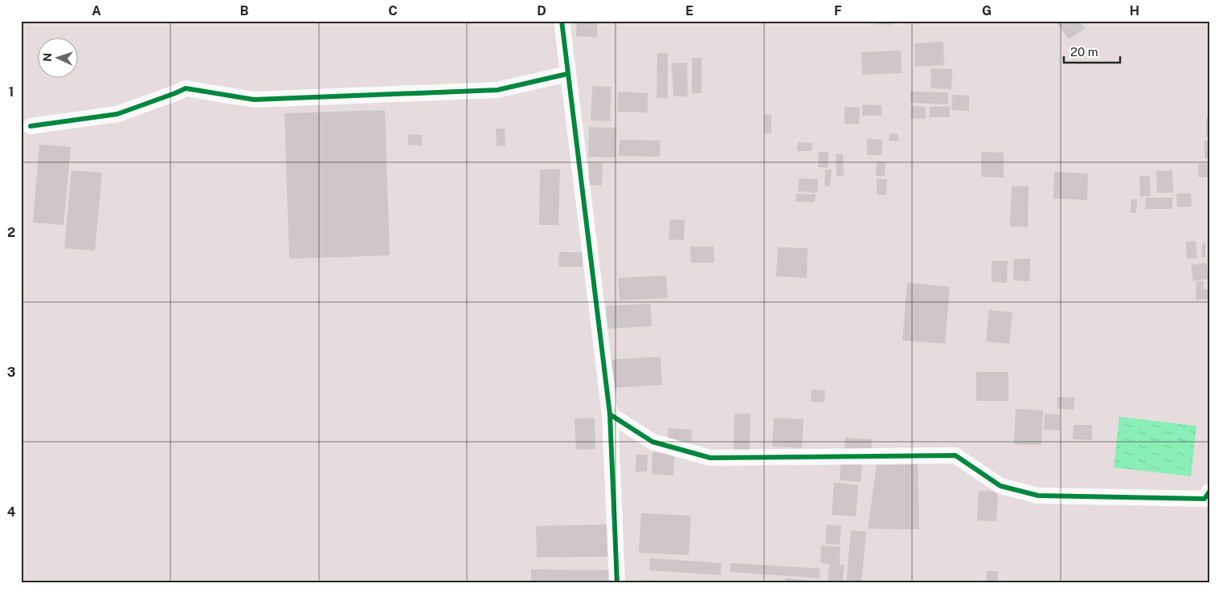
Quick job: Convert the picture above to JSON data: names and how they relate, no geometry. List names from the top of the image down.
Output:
{
  "scale_bar": "20 m",
  "north": "left",
  "grid": {
    "columns": [
      "A",
      "B",
      "C",
      "D",
      "E",
      "F",
      "G",
      "H"
    ],
    "rows": [
      "1",
      "2",
      "3",
      "4"
    ]
  }
}
